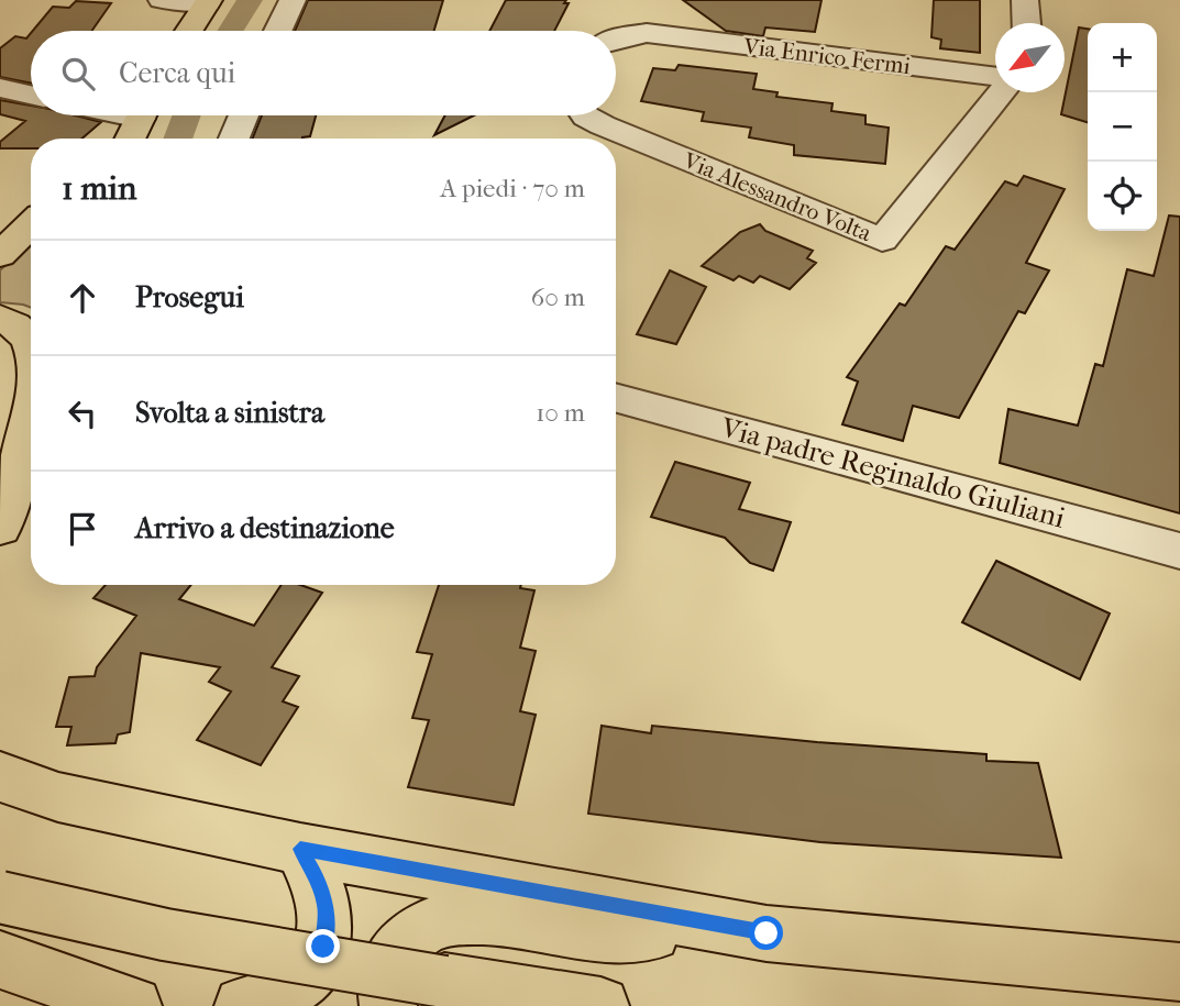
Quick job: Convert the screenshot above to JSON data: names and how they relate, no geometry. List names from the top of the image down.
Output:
{
  "streets": {
    "street": ["Via Enrico Fermi", "Via Alessandro Volta", "Via padre Reginaldo Giuliani"]
  },
  "north": "bottom left",
  "page": {
    "map_buttons": ["+", "−"],
    "search": "Cerca qui",
    "heading": ["1 min", "A piedi · 70 m"],
    "list": [
      ["Prosegui", "60 m"],
      ["Svolta a sinistra", "10 m"],
      "Arrivo a destinazione"
    ]
  }
}
